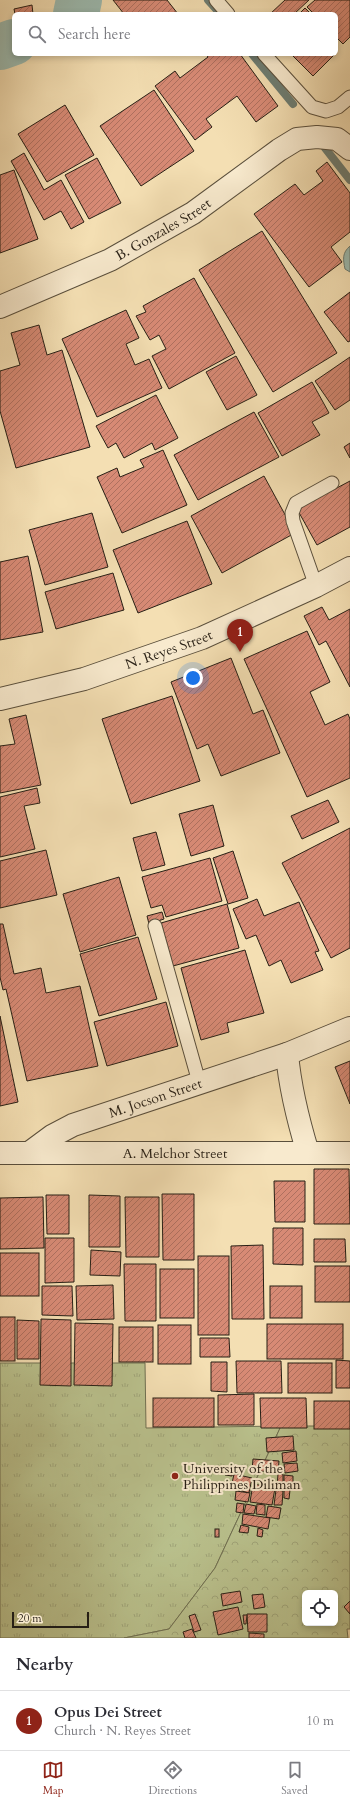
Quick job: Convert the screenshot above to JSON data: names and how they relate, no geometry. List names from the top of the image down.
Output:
{
  "streets": {
    "street": [
      "B. Gonzales Street",
      "N. Reyes Street",
      "M. Jocson Street",
      "A. Melchor Street"
    ]
  },
  "crossings": [
    ["M. Jocson Street", "A. Melchor Street"]
  ],
  "places": ["University of the Philippines Diliman"],
  "scale_bar": "20 m",
  "page": {
    "search": "Search here",
    "pins": "1",
    "scale": "20 m",
    "heading": "Nearby",
    "list": [
      {
        "mark": "1",
        "name": "Opus Dei Street",
        "note": "Church · N. Reyes Street",
        "value": "10 m"
      }
    ],
    "nav": ["Map", "Directions", "Saved"]
  }
}
